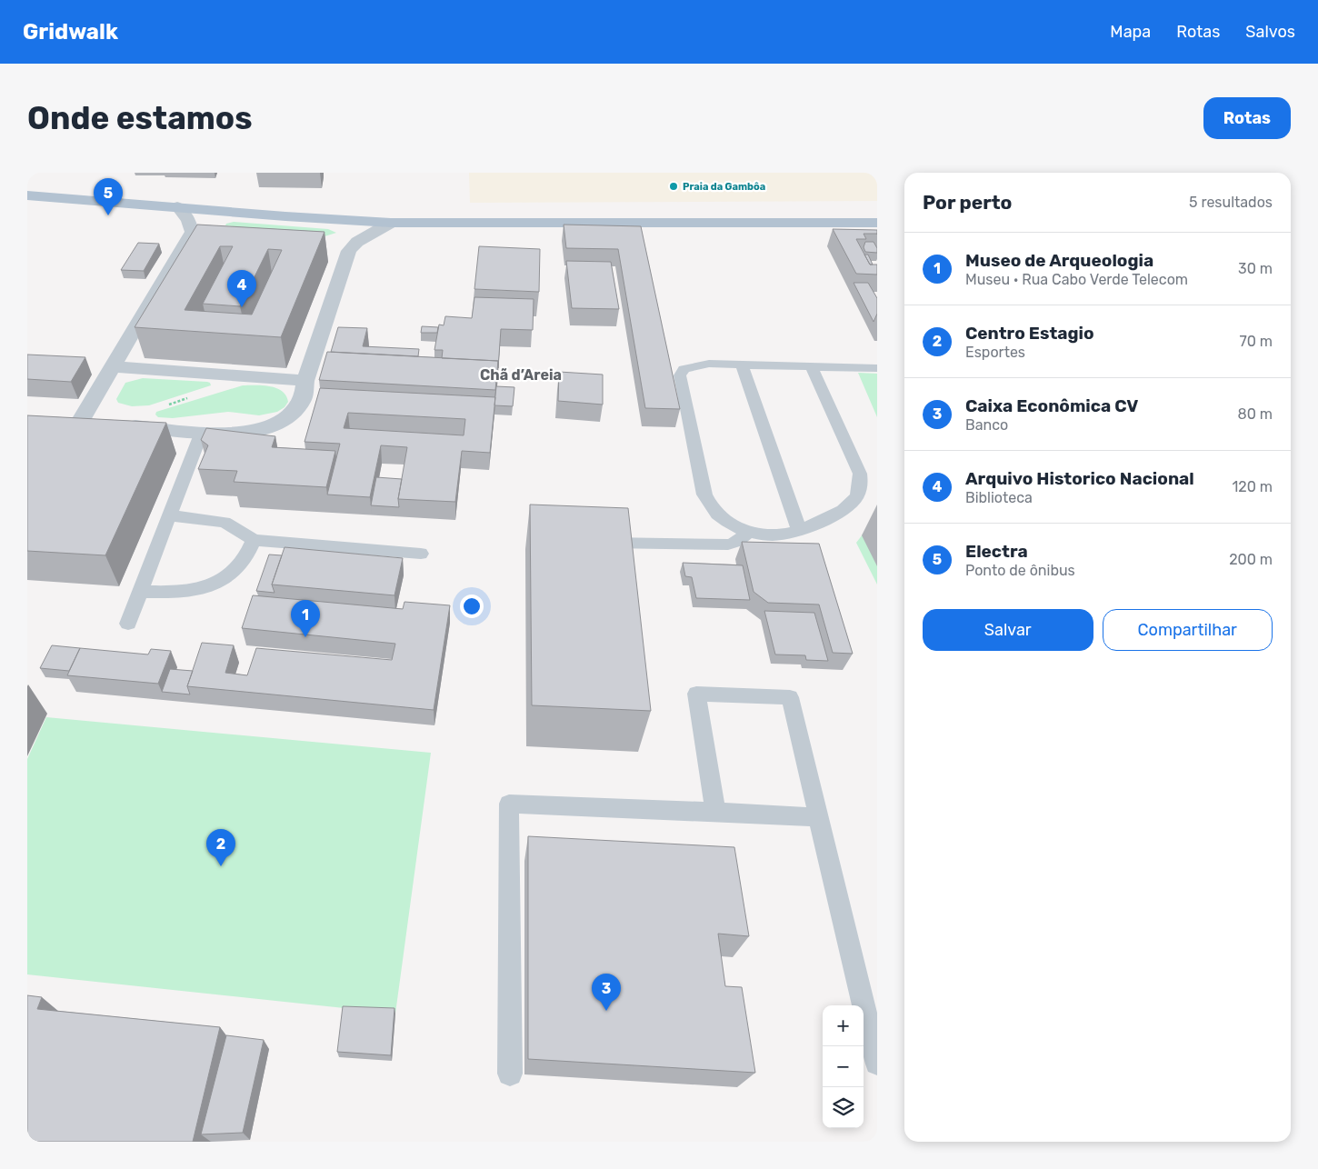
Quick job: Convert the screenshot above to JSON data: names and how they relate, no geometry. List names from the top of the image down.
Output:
{
  "districts": ["Chã d’Areia"],
  "places": ["Praia da Gambôa"],
  "page": {
    "header": "Gridwalk",
    "nav": ["Mapa", "Rotas", "Salvos"],
    "buttons": [
      "Rotas",
      ["Salvar", "Compartilhar"]
    ],
    "title": "Onde estamos",
    "heading": ["Por perto", "5 resultados"],
    "pins": [
      "5",
      "4",
      "1",
      "2",
      "3"
    ],
    "list": [
      {
        "mark": "1",
        "name": "Museo de Arqueologia",
        "note": "Museu · Rua Cabo Verde Telecom",
        "value": "30 m"
      },
      {
        "mark": "2",
        "name": "Centro Estagio",
        "note": "Esportes",
        "value": "70 m"
      },
      {
        "mark": "3",
        "name": "Caixa Econômica CV",
        "note": "Banco",
        "value": "80 m"
      },
      {
        "mark": "4",
        "name": "Arquivo Historico Nacional",
        "note": "Biblioteca",
        "value": "120 m"
      },
      {
        "mark": "5",
        "name": "Electra",
        "note": "Ponto de ônibus",
        "value": "200 m"
      }
    ],
    "map_buttons": ["+", "−"]
  }
}
